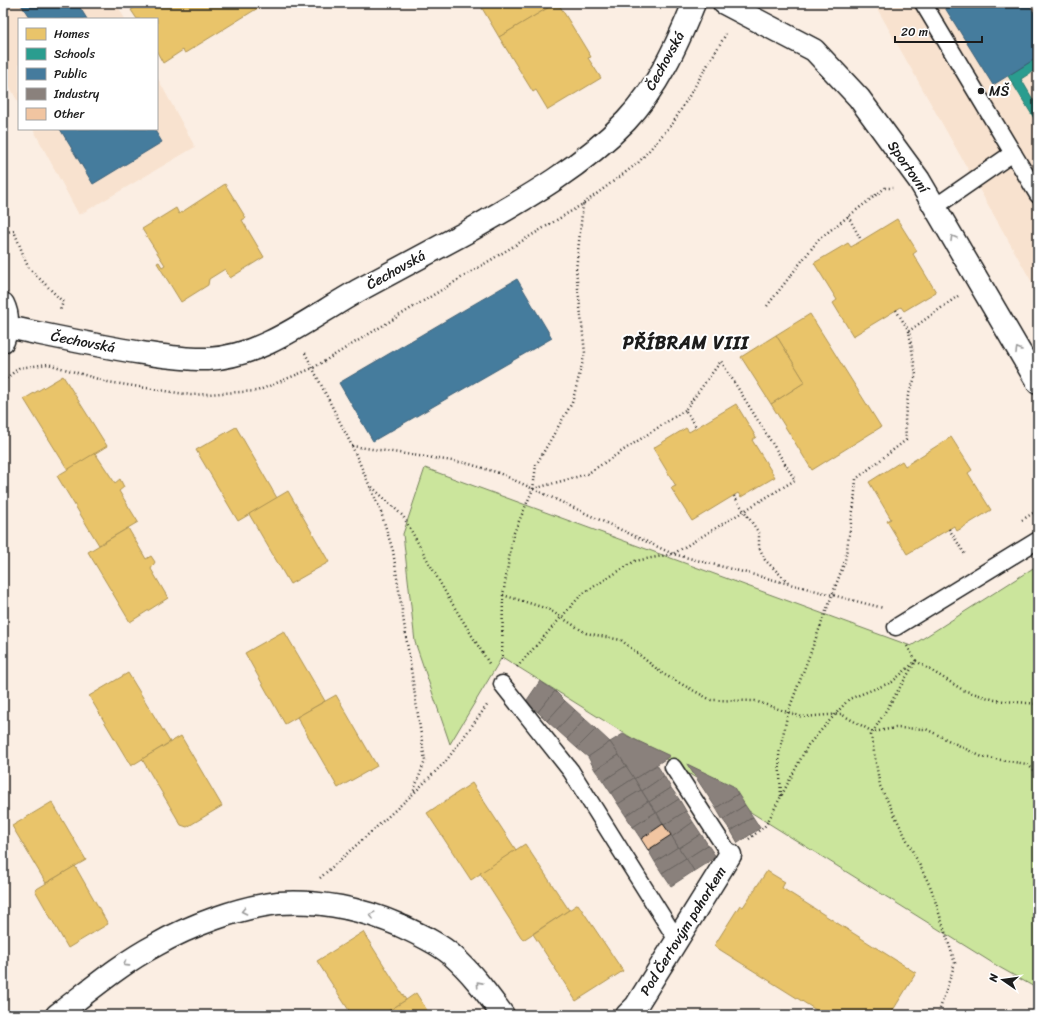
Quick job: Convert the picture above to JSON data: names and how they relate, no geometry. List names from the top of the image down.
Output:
{
  "streets": {
    "street": ["Čechovská", "Sportovní", "Pod Čertovým pahorkem"]
  },
  "one_way": ["Sportovní"],
  "districts": ["PŘÍBRAM VIII"],
  "places": ["MŠ"],
  "legend": [
    "Homes",
    "Schools",
    "Public",
    "Industry",
    "Other"
  ],
  "scale_bar": "20 m",
  "north": "left"
}
